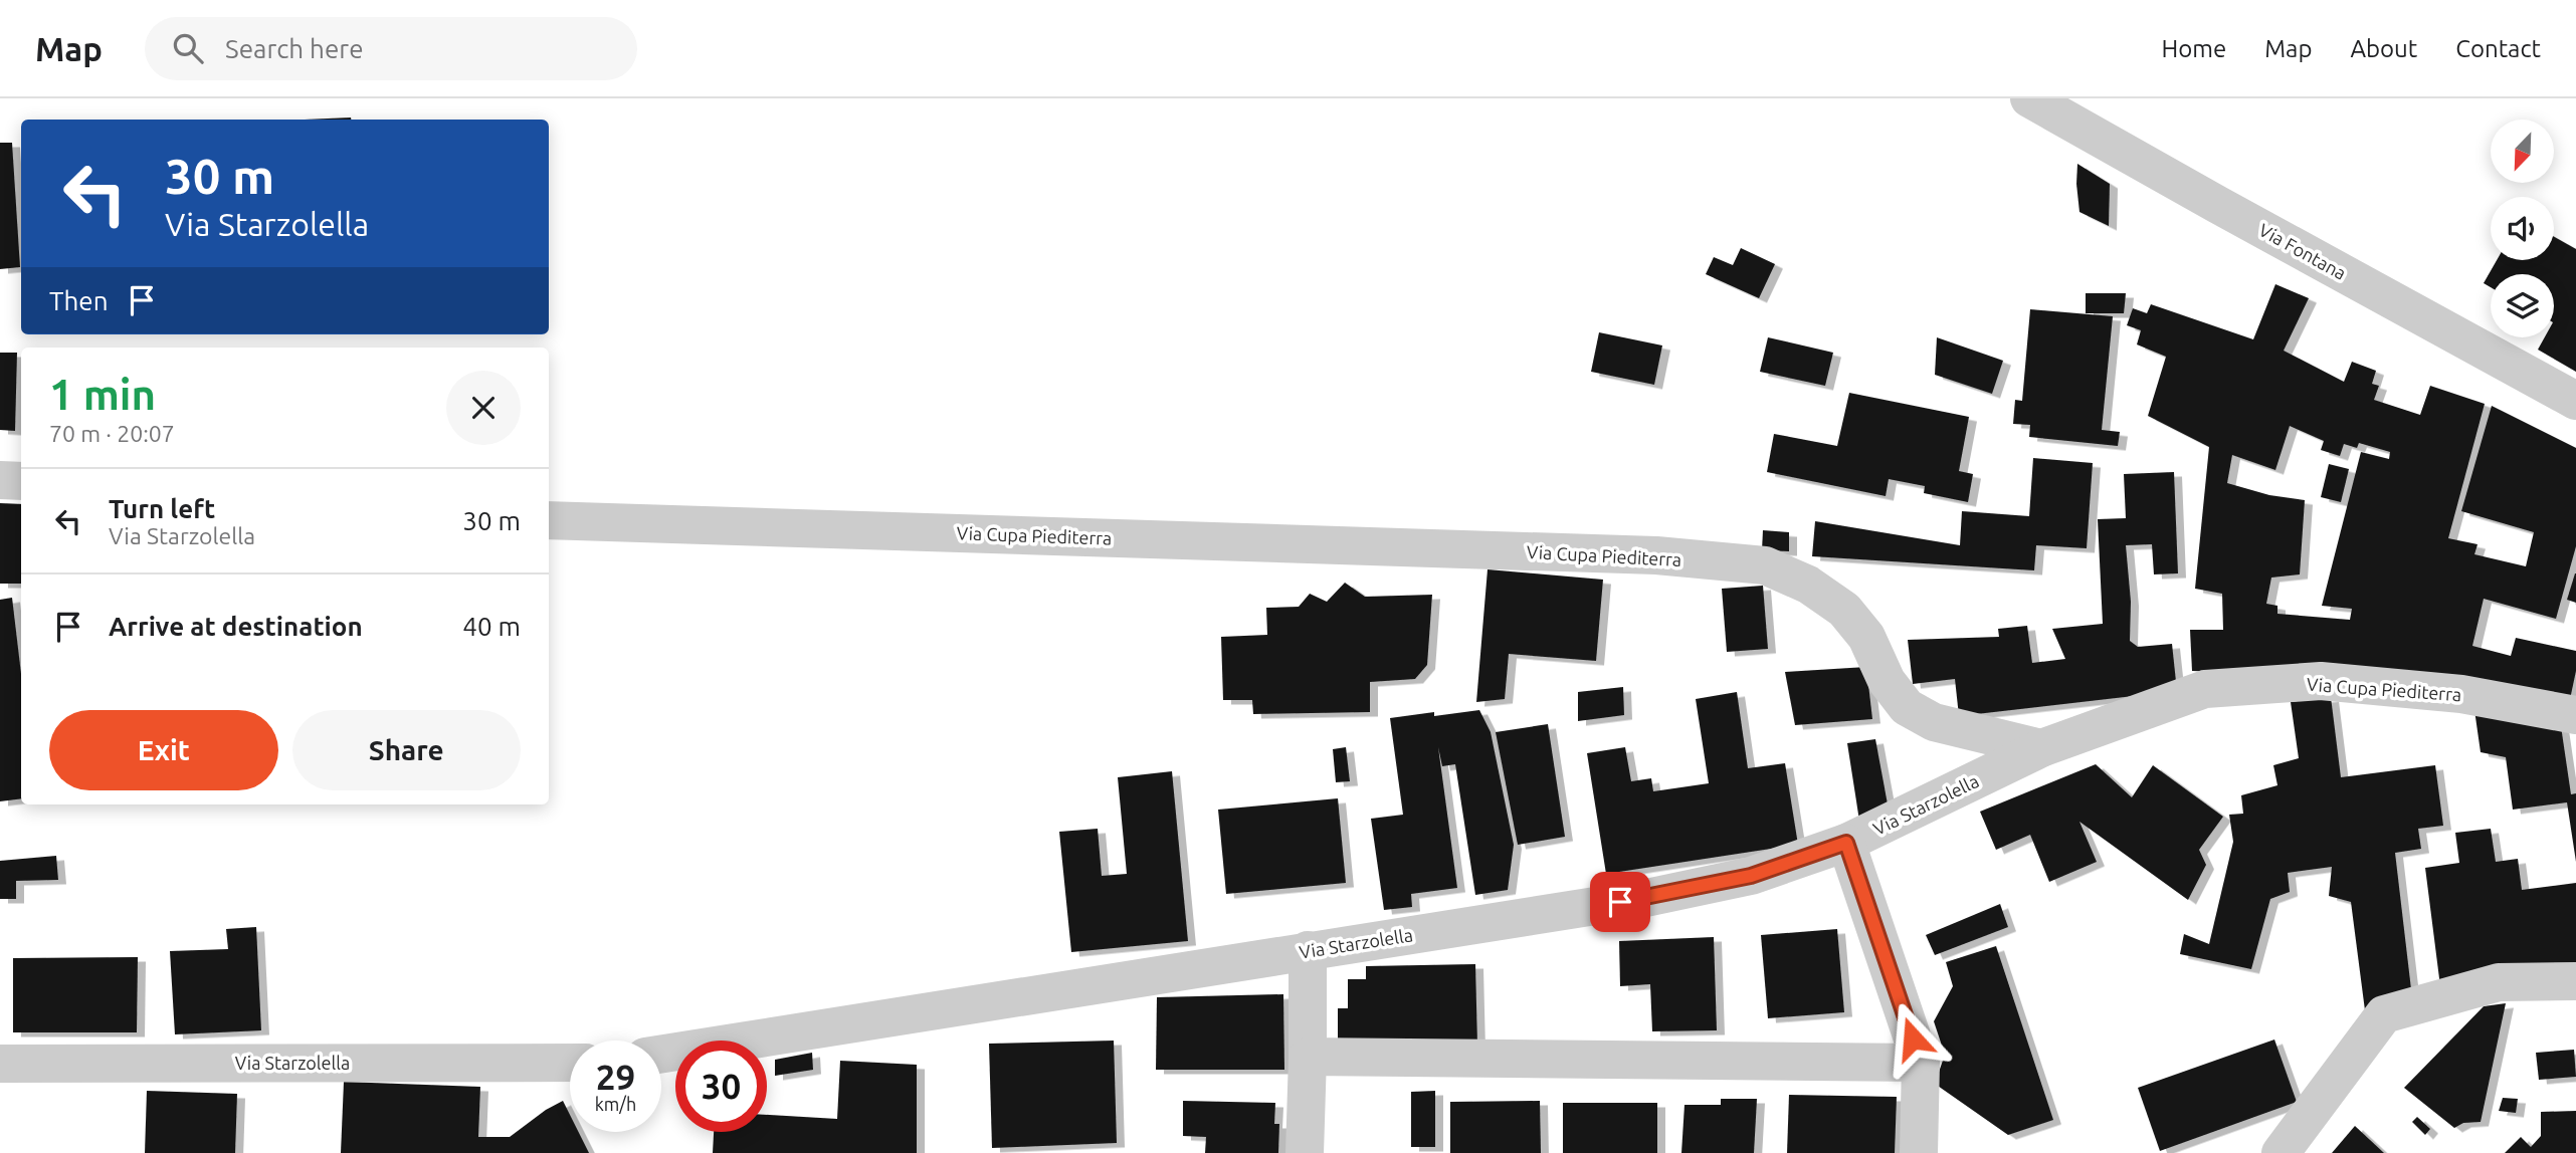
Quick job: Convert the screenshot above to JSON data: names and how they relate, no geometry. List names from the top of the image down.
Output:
{
  "streets": {
    "street": ["Via Fontana", "Via Cupa Piediterra", "Via Starzolella"]
  },
  "crossings": [
    ["Via Cupa Piediterra", "Via Starzolella"]
  ],
  "north": "bottom left",
  "page": {
    "header": "Map",
    "search": "Search here",
    "nav": [
      "Home",
      "Map",
      "About",
      "Contact"
    ],
    "turn": ["30 m", "Via Starzolella"],
    "then": "Then",
    "heading": ["1 min", "70 m · 20:07"],
    "list": [
      {
        "name": "Turn left",
        "note": "Via Starzolella",
        "value": "30 m"
      },
      {
        "name": "Arrive at destination",
        "value": "40 m"
      }
    ],
    "buttons": ["Exit", "Share"],
    "speed": "29 km/h",
    "limit": "30"
  }
}
